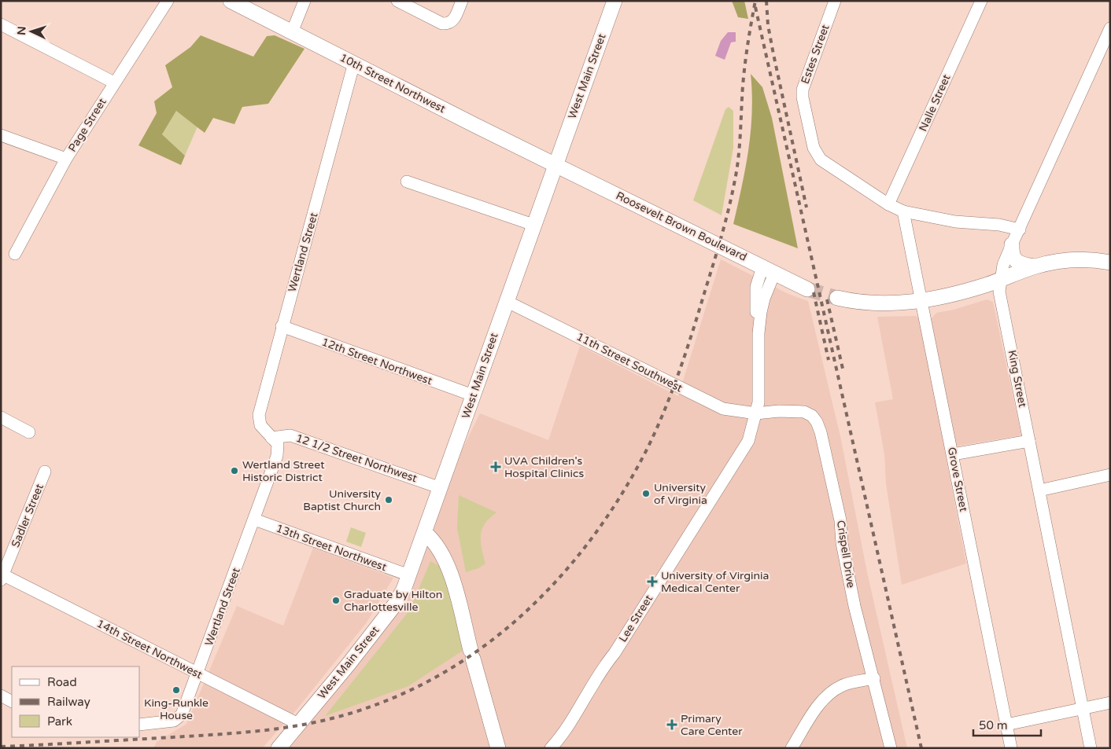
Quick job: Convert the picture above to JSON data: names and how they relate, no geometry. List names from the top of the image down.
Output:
{
  "streets": {
    "main road": ["West Main Street", "10th Street Northwest", "Roosevelt Brown Boulevard"],
    "street": [
      "Estes Street",
      "Nalle Street",
      "Page Street",
      "Wertland Street",
      "12th Street Northwest",
      "11th Street Southwest",
      "King Street",
      "12 1/2 Street Northwest",
      "Grove Street",
      "Sadler Street",
      "13th Street Northwest",
      "Crispell Drive",
      "Lee Street",
      "14th Street Northwest"
    ]
  },
  "crossings": [
    ["Estes Street", "Nalle Street"],
    ["West Main Street", "10th Street Northwest"],
    ["West Main Street", "Roosevelt Brown Boulevard"],
    ["West Main Street", "12th Street Northwest"],
    ["West Main Street", "11th Street Southwest"],
    ["West Main Street", "12 1/2 Street Northwest"],
    ["West Main Street", "13th Street Northwest"],
    ["West Main Street", "14th Street Northwest"],
    ["10th Street Northwest", "Roosevelt Brown Boulevard"],
    ["10th Street Northwest", "Wertland Street"],
    ["Roosevelt Brown Boulevard", "Lee Street"],
    ["Wertland Street", "12th Street Northwest"],
    ["Wertland Street", "12 1/2 Street Northwest"],
    ["Wertland Street", "13th Street Northwest"],
    ["Wertland Street", "14th Street Northwest"],
    ["11th Street Southwest", "Crispell Drive"],
    ["11th Street Southwest", "Lee Street"],
    ["Sadler Street", "14th Street Northwest"],
    ["Crispell Drive", "Lee Street"]
  ],
  "places": {
    "health": ["UVA Children's Hospital Clinics", "University of Virginia Medical Center", "Primary Care Center"],
    "other": [
      "Wertland Street Historic District",
      "University of Virginia",
      "University Baptist Church",
      "Graduate by Hilton Charlottesville",
      "King-Runkle House"
    ]
  },
  "legend": ["Road", "Railway", "Park"],
  "scale_bar": "50 m",
  "north": "left"
}
